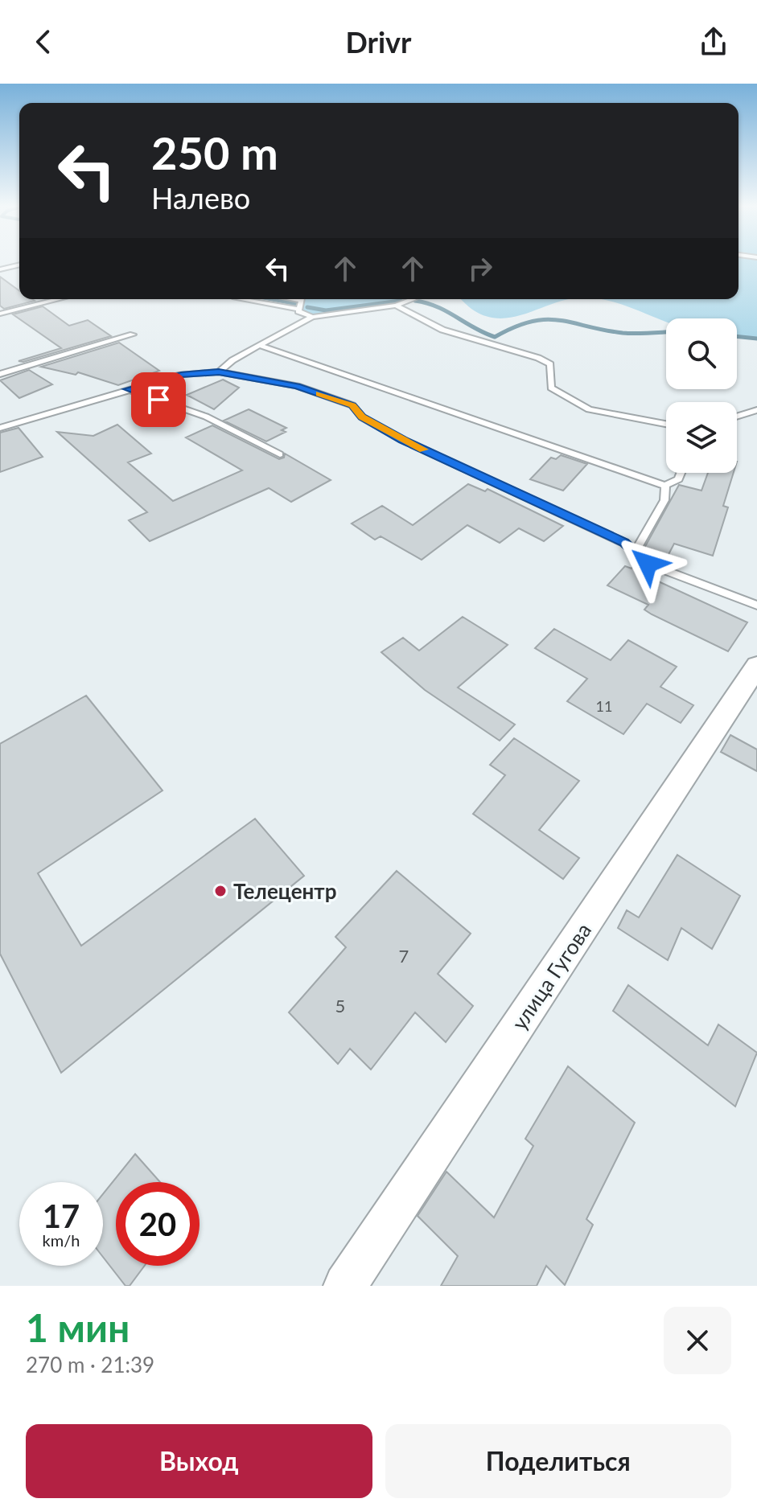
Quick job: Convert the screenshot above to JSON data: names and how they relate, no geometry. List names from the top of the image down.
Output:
{
  "streets": {
    "street": ["улица Гугова"]
  },
  "places": ["Телецентр"],
  "house_numbers": ["11", "7", "5"],
  "page": {
    "header": "Drivr",
    "turn": ["250 m", "Налево"],
    "speed": "17 km/h",
    "limit": "20",
    "heading": ["1 мин", "270 m · 21:39"],
    "buttons": ["Выход", "Поделиться"]
  }
}
